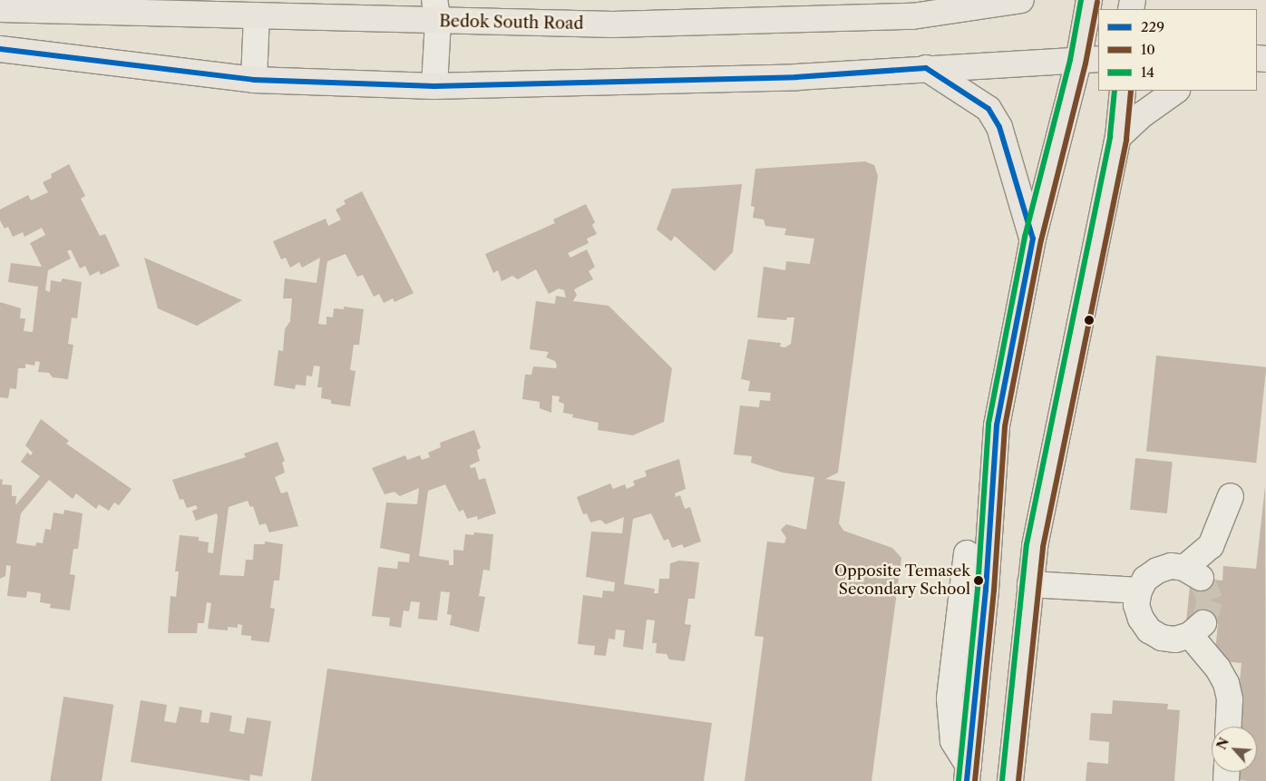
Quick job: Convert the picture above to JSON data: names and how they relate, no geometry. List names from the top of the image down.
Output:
{
  "streets": {
    "main road": ["Bedok South Road"]
  },
  "places": ["Opposite Temasek Secondary School"],
  "lines": ["transit line 14", "transit line 10", "transit line 229"],
  "legend": ["229", "10", "14"],
  "north": "top left"
}
